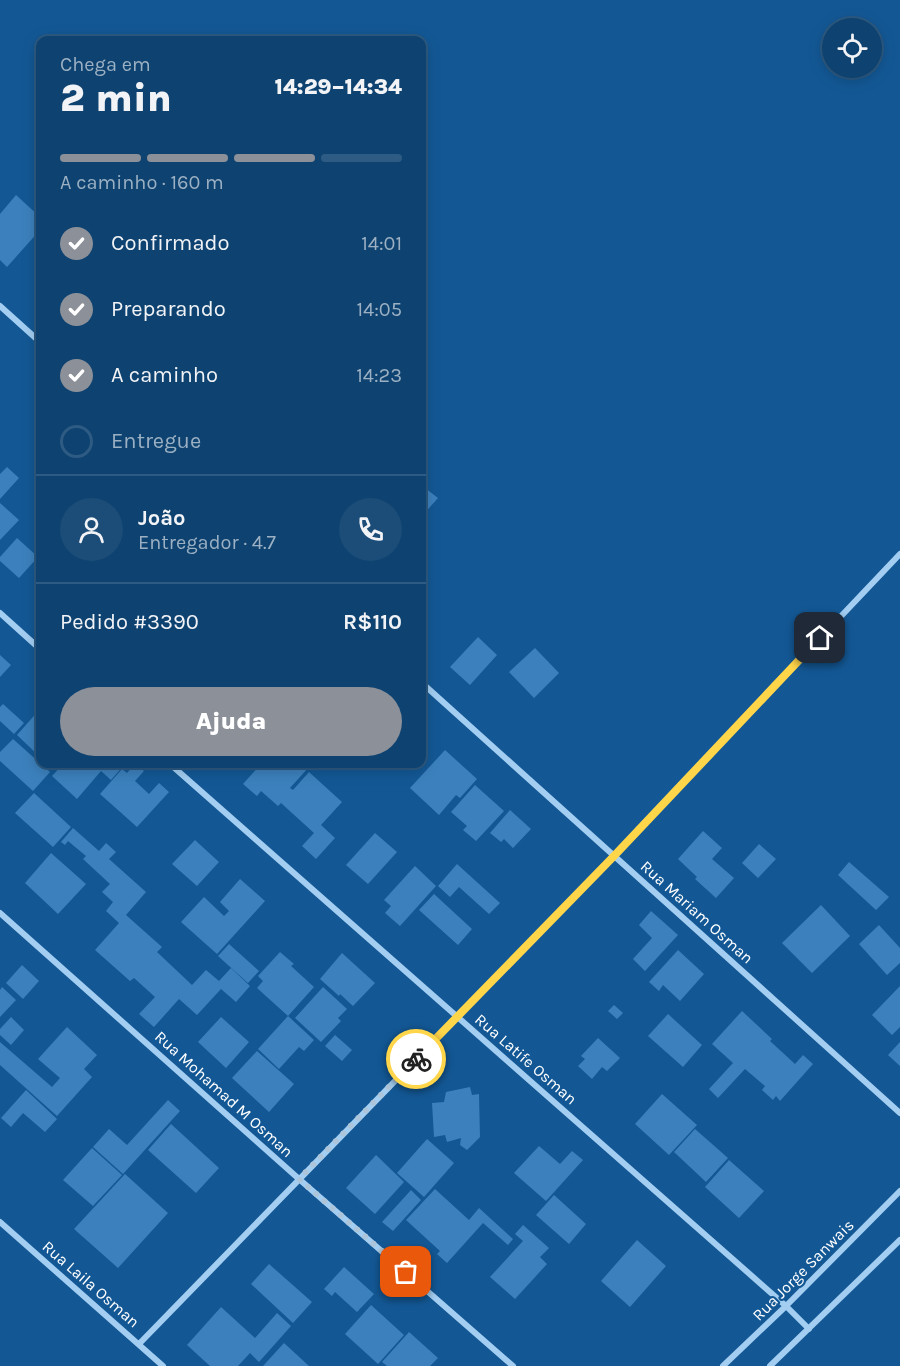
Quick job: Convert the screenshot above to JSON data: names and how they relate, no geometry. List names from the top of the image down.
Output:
{
  "streets": {
    "street": [
      "Rua Mariam Osman",
      "Rua Latife Osman",
      "Rua Mohamad M Osman",
      "Rua Jorge Sanwais",
      "Rua Laila Osman"
    ]
  },
  "crossings": [
    ["Rua Latife Osman", "Rua Jorge Sanwais"]
  ],
  "page": {
    "heading": ["2 min", "Chega em", "14:29–14:34"],
    "panel": [
      "João",
      "Entregador · 4.7",
      "Pedido #3390",
      "R$110"
    ],
    "bar": "A caminho · 160 m",
    "list": [
      ["Confirmado", "14:01"],
      ["Preparando", "14:05"],
      ["A caminho", "14:23"],
      "Entregue"
    ],
    "buttons": "Ajuda"
  }
}
